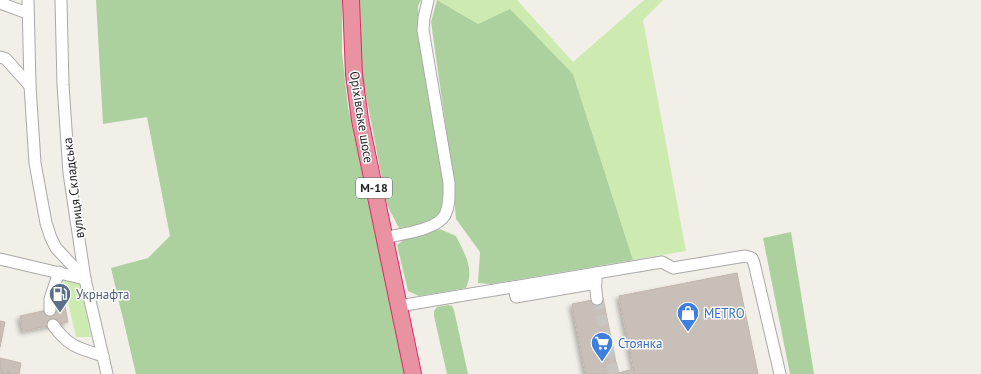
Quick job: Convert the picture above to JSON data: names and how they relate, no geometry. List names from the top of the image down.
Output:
{
  "streets": {
    "highway": ["Оріхівське шосе", "М-18"],
    "street": ["вулиця Складська"]
  },
  "places": {
    "fuel station": ["Укрнафта"],
    "shop": ["METRO"],
    "supermarket": ["Стоянка"]
  }
}
